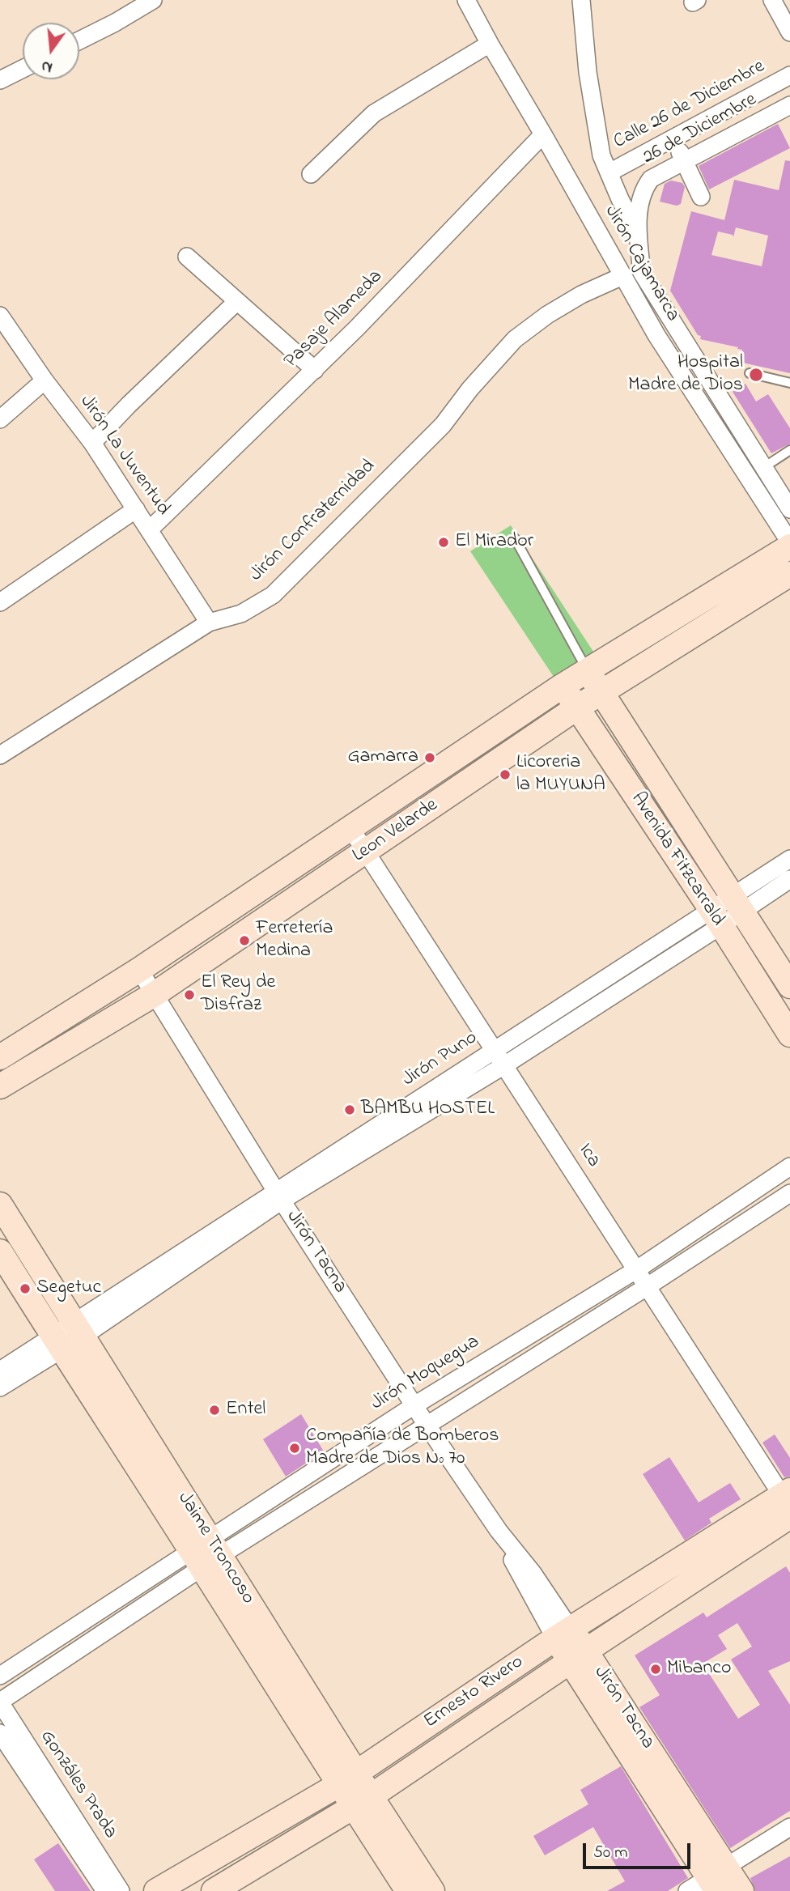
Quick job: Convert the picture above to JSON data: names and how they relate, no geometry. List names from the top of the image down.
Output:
{
  "streets": {
    "street": [
      "Calle 26 de Diciembre",
      "26 de Diciembre",
      "Jirón Cajamarca",
      "Pasaje Alameda",
      "Jirón La Juventud",
      "Jirón Confraternidad",
      "Leon Velarde",
      "Avenida Fitzcarrald",
      "Jirón Puno",
      "Ica",
      "Jirón Tacna",
      "Jirón Moquegua",
      "Jaime Troncoso",
      "Ernesto Rivero",
      "Gonzáles Prada"
    ]
  },
  "crossings": [
    ["Calle 26 de Diciembre", "26 de Diciembre"],
    ["26 de Diciembre", "Jirón Cajamarca"],
    ["Jirón Cajamarca", "Pasaje Alameda"],
    ["Jirón Cajamarca", "Jirón Confraternidad"],
    ["Jirón Cajamarca", "Leon Velarde"],
    ["Pasaje Alameda", "Jirón La Juventud"],
    ["Jirón La Juventud", "Jirón Confraternidad"],
    ["Leon Velarde", "Avenida Fitzcarrald"],
    ["Leon Velarde", "Ica"],
    ["Leon Velarde", "Jirón Tacna"],
    ["Avenida Fitzcarrald", "Jirón Puno"],
    ["Jirón Puno", "Ica"],
    ["Jirón Puno", "Jirón Tacna"],
    ["Jirón Puno", "Jaime Troncoso"],
    ["Ica", "Jirón Moquegua"],
    ["Ica", "Ernesto Rivero"],
    ["Jirón Tacna", "Jirón Moquegua"],
    ["Jirón Tacna", "Ernesto Rivero"],
    ["Jirón Moquegua", "Jaime Troncoso"],
    ["Jirón Moquegua", "Gonzáles Prada"],
    ["Jaime Troncoso", "Ernesto Rivero"]
  ],
  "places": [
    "Hospital Madre de Dios",
    "El Mirador",
    "Gamarra",
    "Licoreria la MUYUNA",
    "Ferretería Medina",
    "El Rey de Disfraz",
    "BAMBU HOSTEL",
    "Segetuc",
    "Entel",
    "Compañía de Bomberos Madre de Dios Nº 70",
    "Mibanco"
  ],
  "scale_bar": "50 m",
  "north": "bottom"
}
